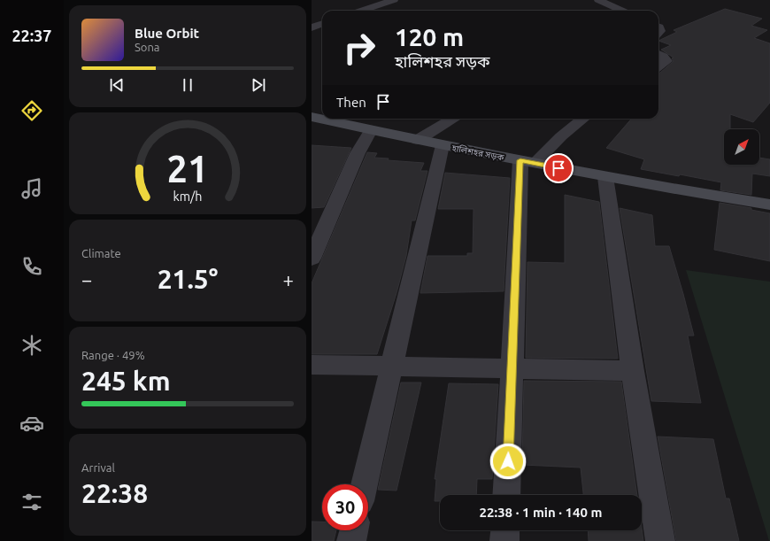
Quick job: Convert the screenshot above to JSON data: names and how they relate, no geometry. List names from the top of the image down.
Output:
{
  "streets": {
    "street": ["হালিশহর সড়ক"]
  },
  "north": "top right",
  "page": {
    "tabs": "22:37",
    "turn": ["120 m", "হালিশহর সড়ক"],
    "song": ["Blue Orbit", "Sona"],
    "then": "Then",
    "tile": [
      "Climate",
      ["Range · 49%", "245 km"],
      ["Arrival", "22:38"]
    ],
    "heat": ["−", "21.5°", "+"],
    "limit": "30",
    "trip": "22:38 · 1 min · 140 m",
    "gauge": ["21", "km/h"]
  }
}
